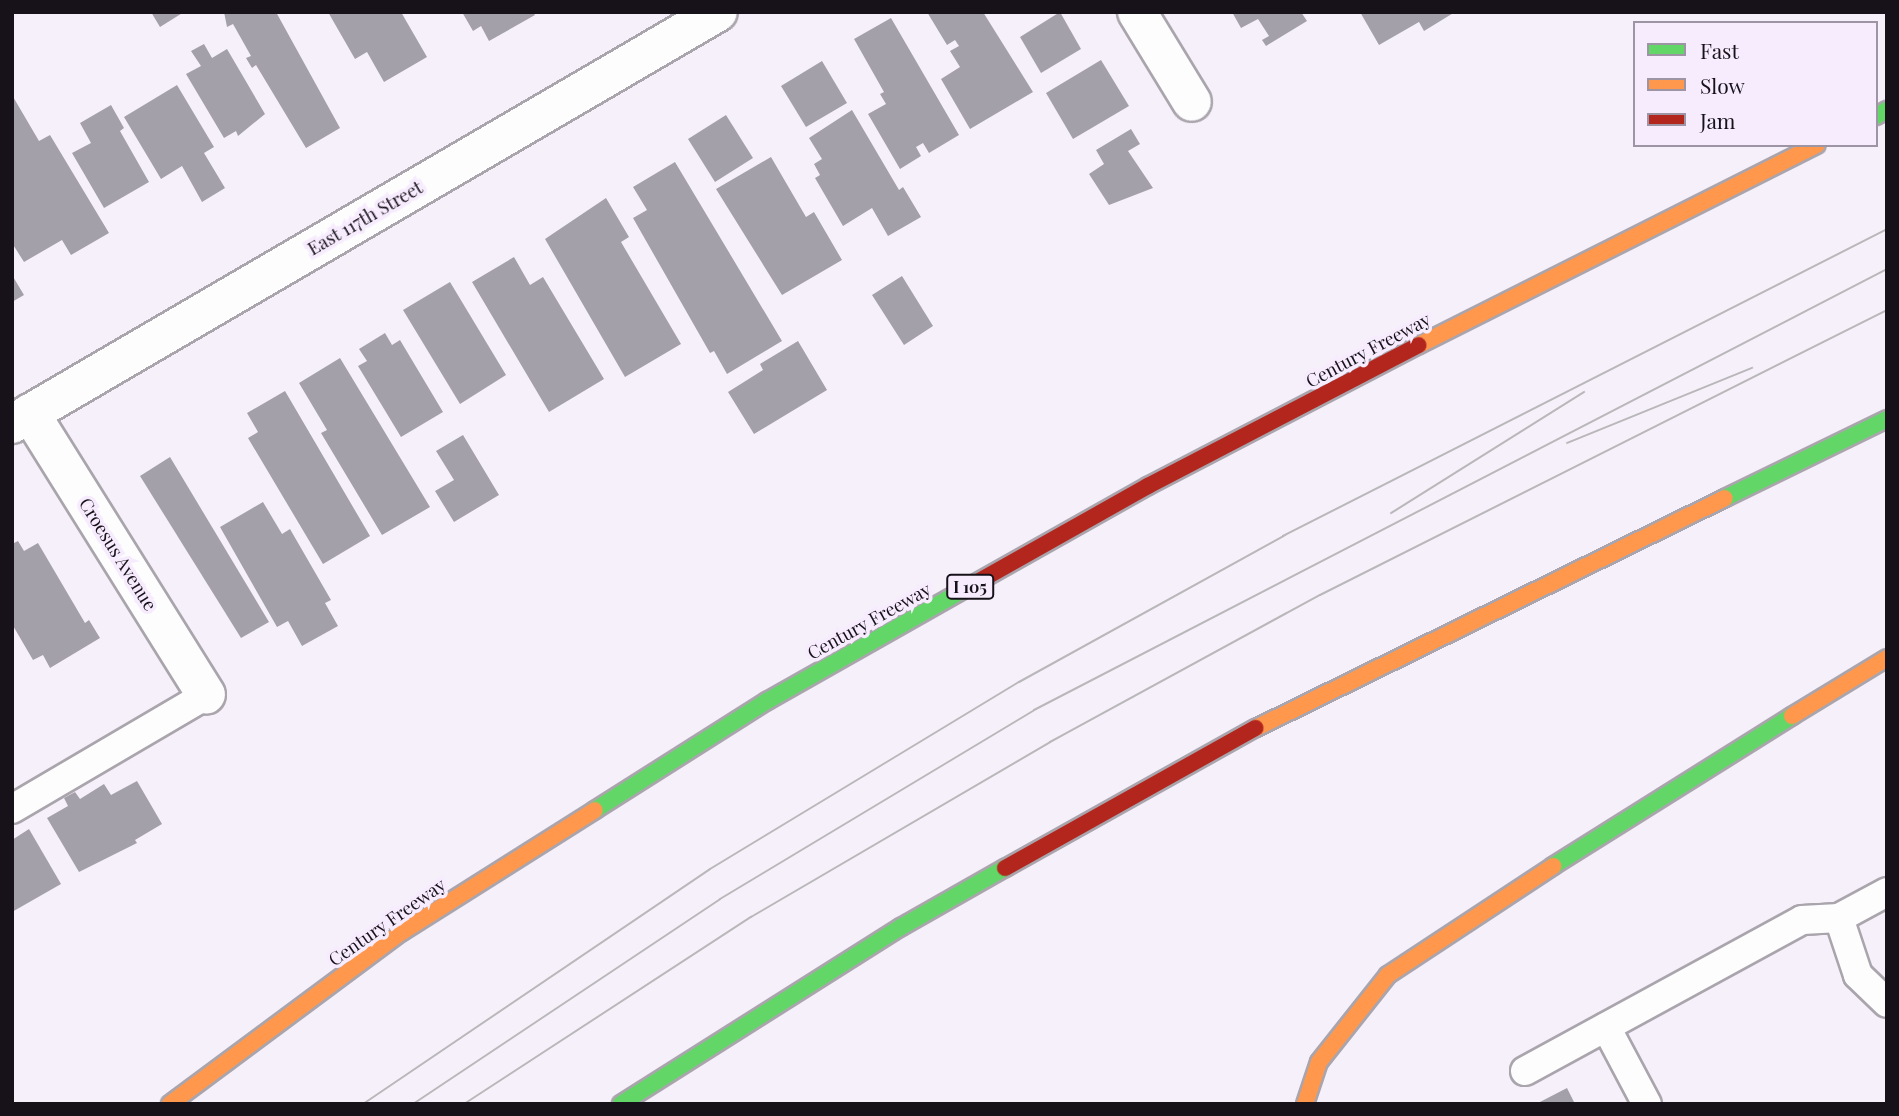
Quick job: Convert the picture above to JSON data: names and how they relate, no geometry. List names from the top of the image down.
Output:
{
  "streets": {
    "highway": ["Century Freeway", "I 105"],
    "street": ["East 117th Street", "Croesus Avenue"]
  },
  "crossings": [
    ["East 117th Street", "Croesus Avenue"]
  ],
  "legend": ["Fast", "Slow", "Jam"]
}
